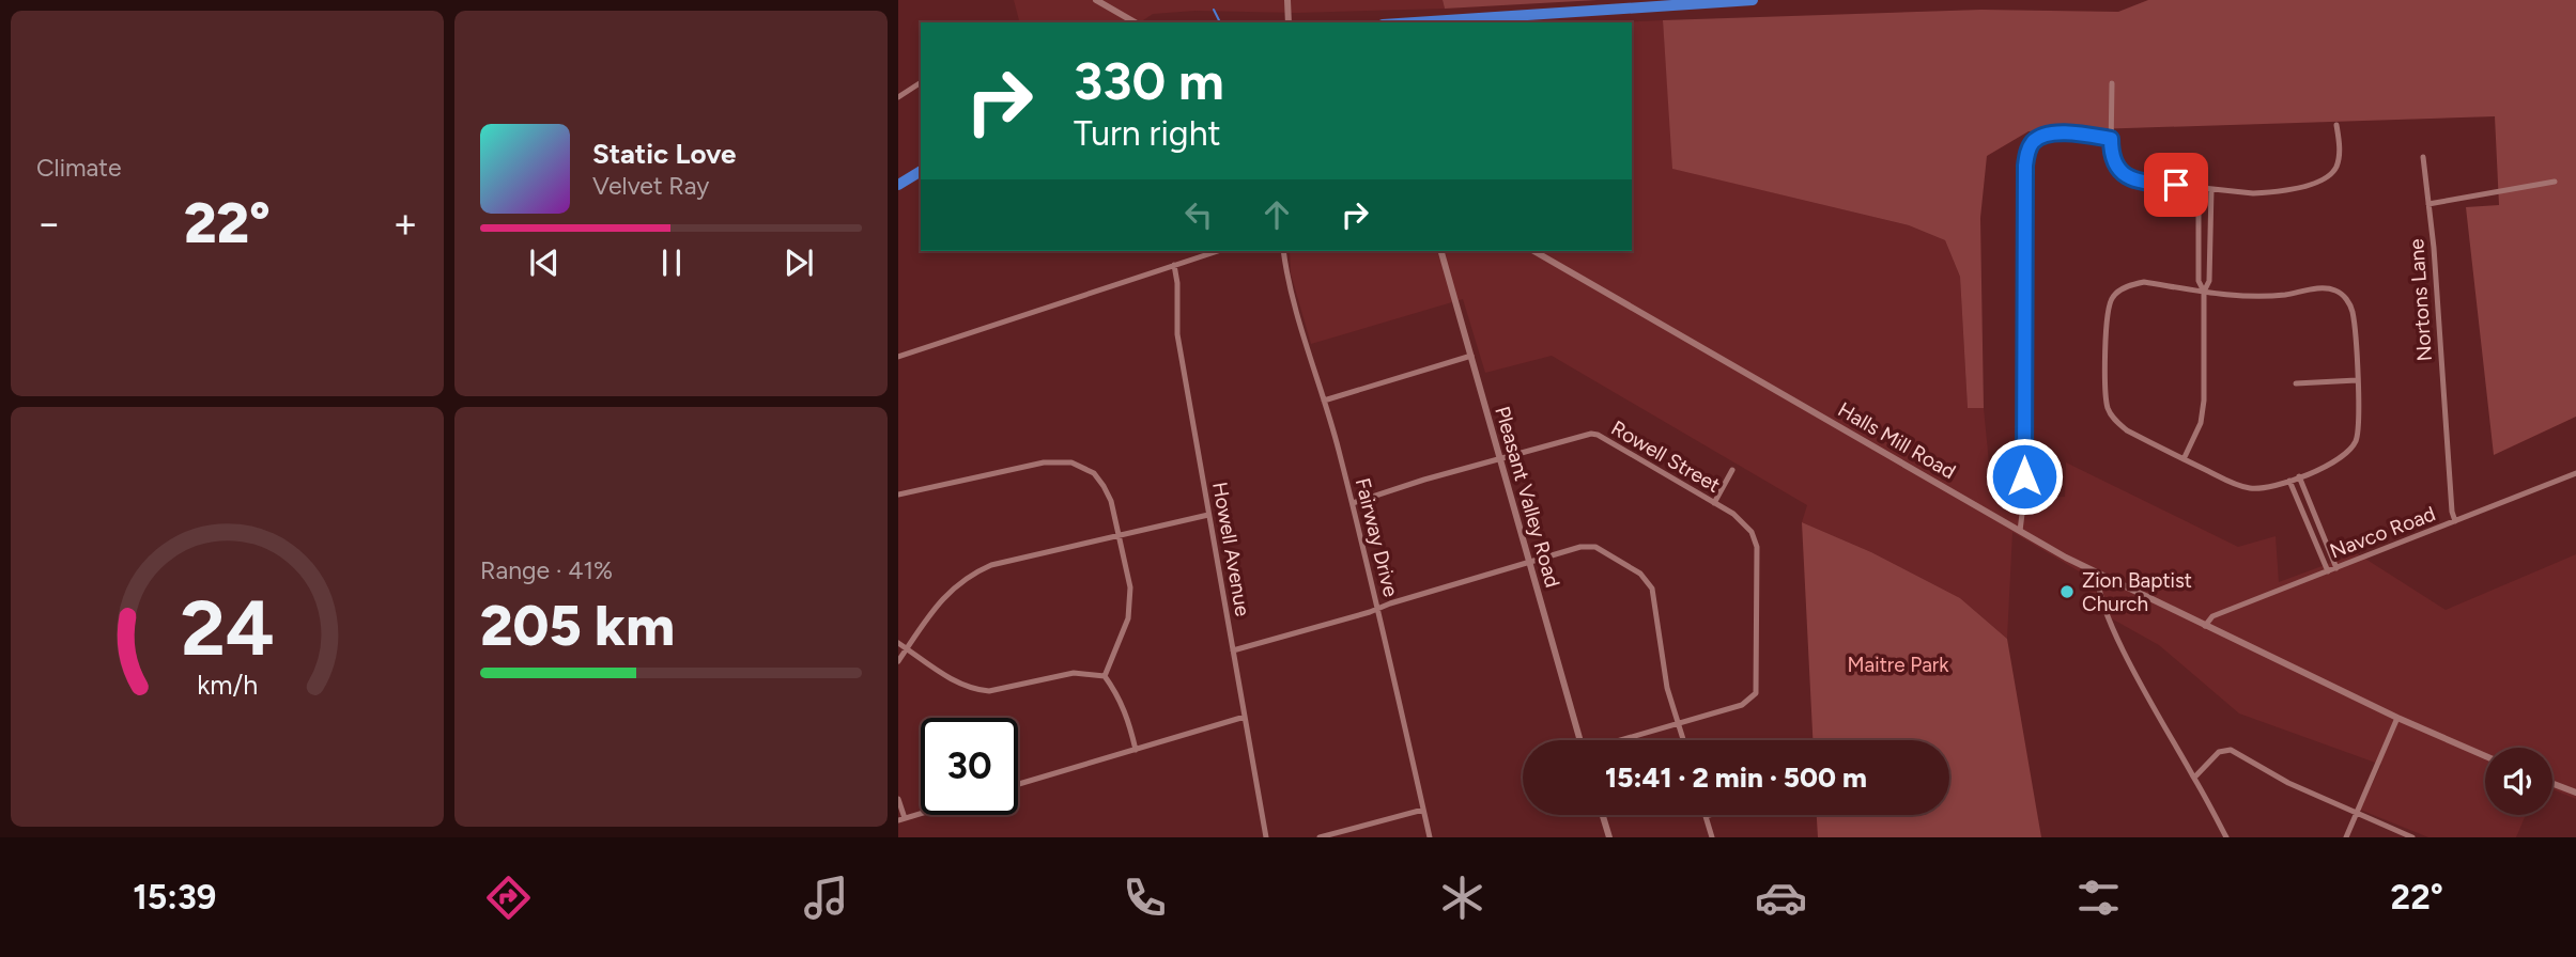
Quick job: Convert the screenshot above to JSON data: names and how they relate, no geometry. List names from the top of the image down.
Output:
{
  "streets": {
    "street": [
      "Nortons Lane",
      "Halls Mill Road",
      "Rowell Street",
      "Pleasant Valley Road",
      "Navco Road",
      "Fairway Drive",
      "Howell Avenue"
    ]
  },
  "crossings": [
    ["Nortons Lane", "Navco Road"],
    ["Halls Mill Road", "Navco Road"],
    ["Rowell Street", "Pleasant Valley Road"],
    ["Rowell Street", "Fairway Drive"]
  ],
  "parks": ["Maitre Park"],
  "places": ["Zion Baptist Church"],
  "page": {
    "tile": [
      "Climate",
      ["Range · 41%", "205 km"]
    ],
    "turn": ["330 m", "Turn right"],
    "song": ["Static Love", "Velvet Ray"],
    "heat": ["−", "22°", "+"],
    "limit": "30",
    "trip": "15:41 · 2 min · 500 m",
    "tabs": ["15:39", "22°"],
    "gauge": ["24", "km/h"]
  }
}
